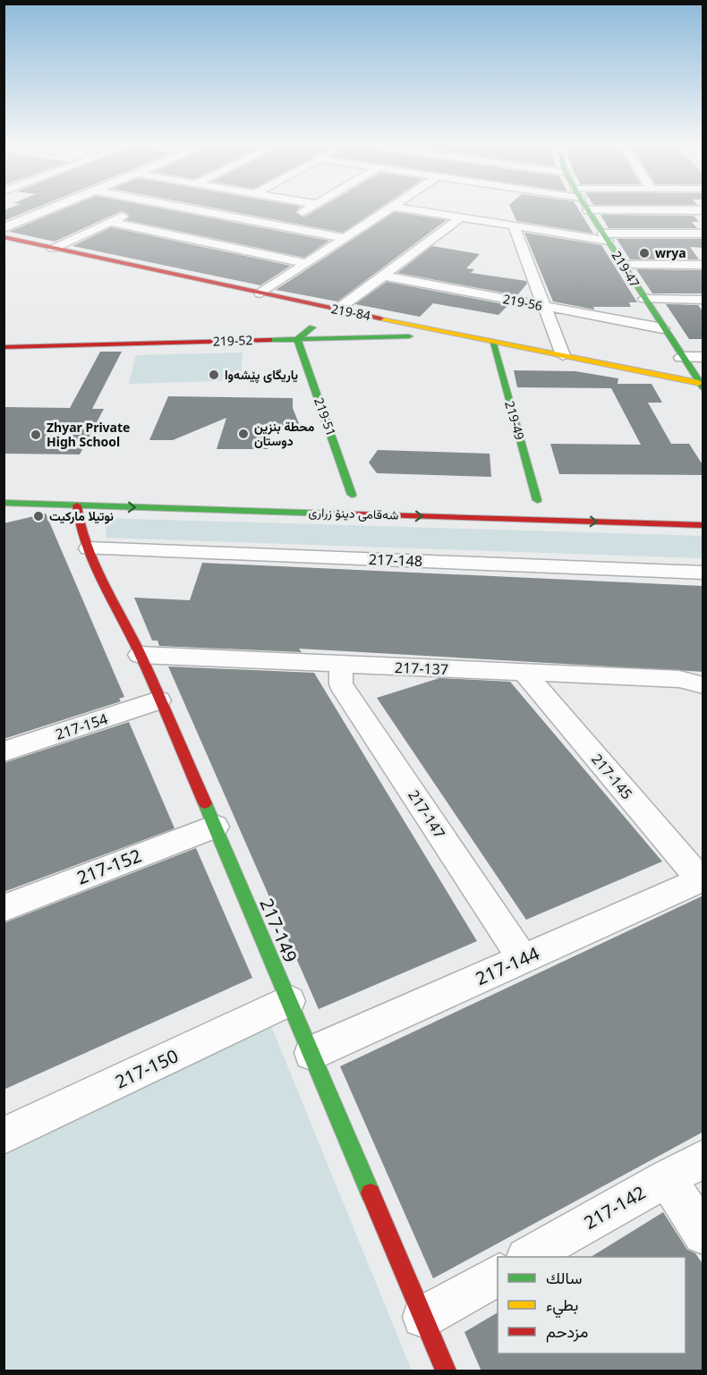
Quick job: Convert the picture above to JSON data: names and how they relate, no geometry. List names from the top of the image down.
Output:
{
  "streets": {
    "street": [
      "219-47",
      "219-56",
      "219-84",
      "219-52",
      "219-51",
      "219-49",
      "شەقامی دینۆ زراری",
      "217-148",
      "217-137",
      "217-154",
      "217-145",
      "217-147",
      "217-152",
      "217-149",
      "217-144",
      "217-150",
      "217-142"
    ]
  },
  "crossings": [
    ["219-47", "219-56"],
    ["219-47", "219-84"],
    ["219-84", "219-52"],
    ["219-84", "219-49"],
    ["219-52", "219-51"],
    ["219-51", "شەقامی دینۆ زراری"],
    ["شەقامی دینۆ زراری", "217-149"],
    ["217-148", "217-149"],
    ["217-137", "217-145"],
    ["217-137", "217-147"],
    ["217-137", "217-149"],
    ["217-154", "217-149"],
    ["217-145", "217-144"],
    ["217-147", "217-144"],
    ["217-152", "217-149"],
    ["217-149", "217-144"],
    ["217-149", "217-150"]
  ],
  "one_way": ["شەقامی دینۆ زراری"],
  "places": [
    "wrya",
    "یاریگای پێشەوا",
    "محطة بنزين دوستان",
    "Zhyar Private High School",
    "نوتیلا مارکیت"
  ],
  "legend": ["سالك", "بطيء", "مزدحم"]
}
